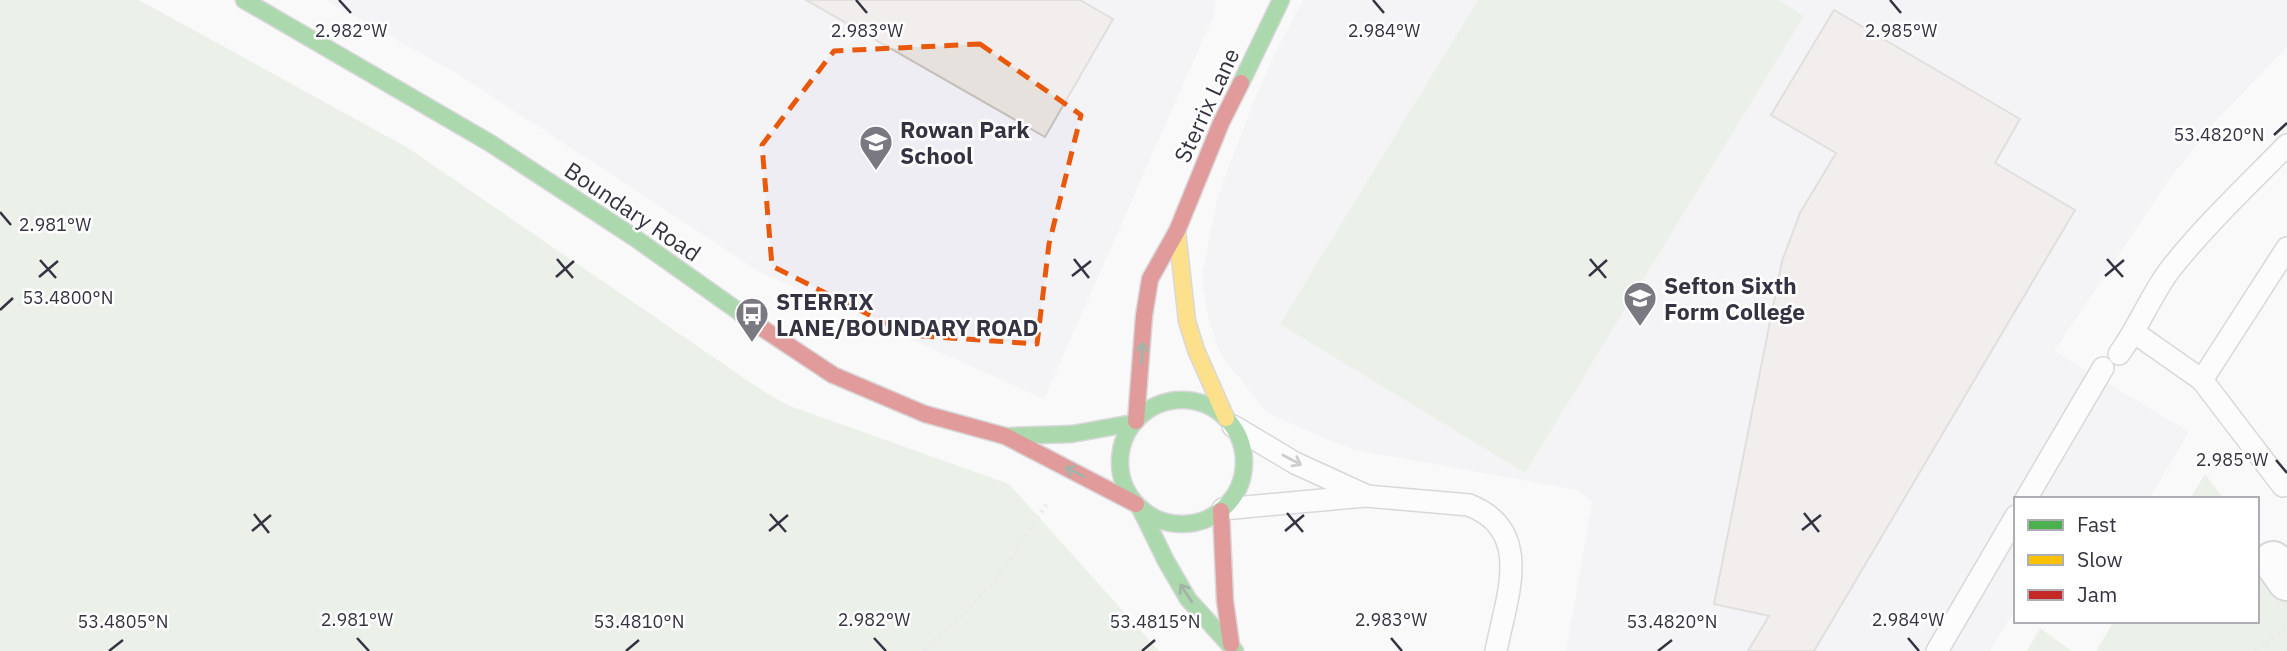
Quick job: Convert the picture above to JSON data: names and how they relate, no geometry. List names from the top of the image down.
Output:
{
  "streets": {
    "street": ["Sterrix Lane", "Boundary Road"]
  },
  "crossings": [
    ["Sterrix Lane", "Boundary Road"]
  ],
  "places": {
    "school or university": ["Rowan Park School", "Sefton Sixth Form College"],
    "bus stop": ["STERRIX LANE/BOUNDARY ROAD"]
  },
  "legend": ["Fast", "Slow", "Jam"],
  "coordinates": [
    "2.982°W",
    "2.983°W",
    "2.984°W",
    "2.985°W",
    "53.4820°N",
    "2.981°W",
    "53.4800°N",
    "53.4805°N",
    "53.4810°N",
    "53.4815°N"
  ]
}
